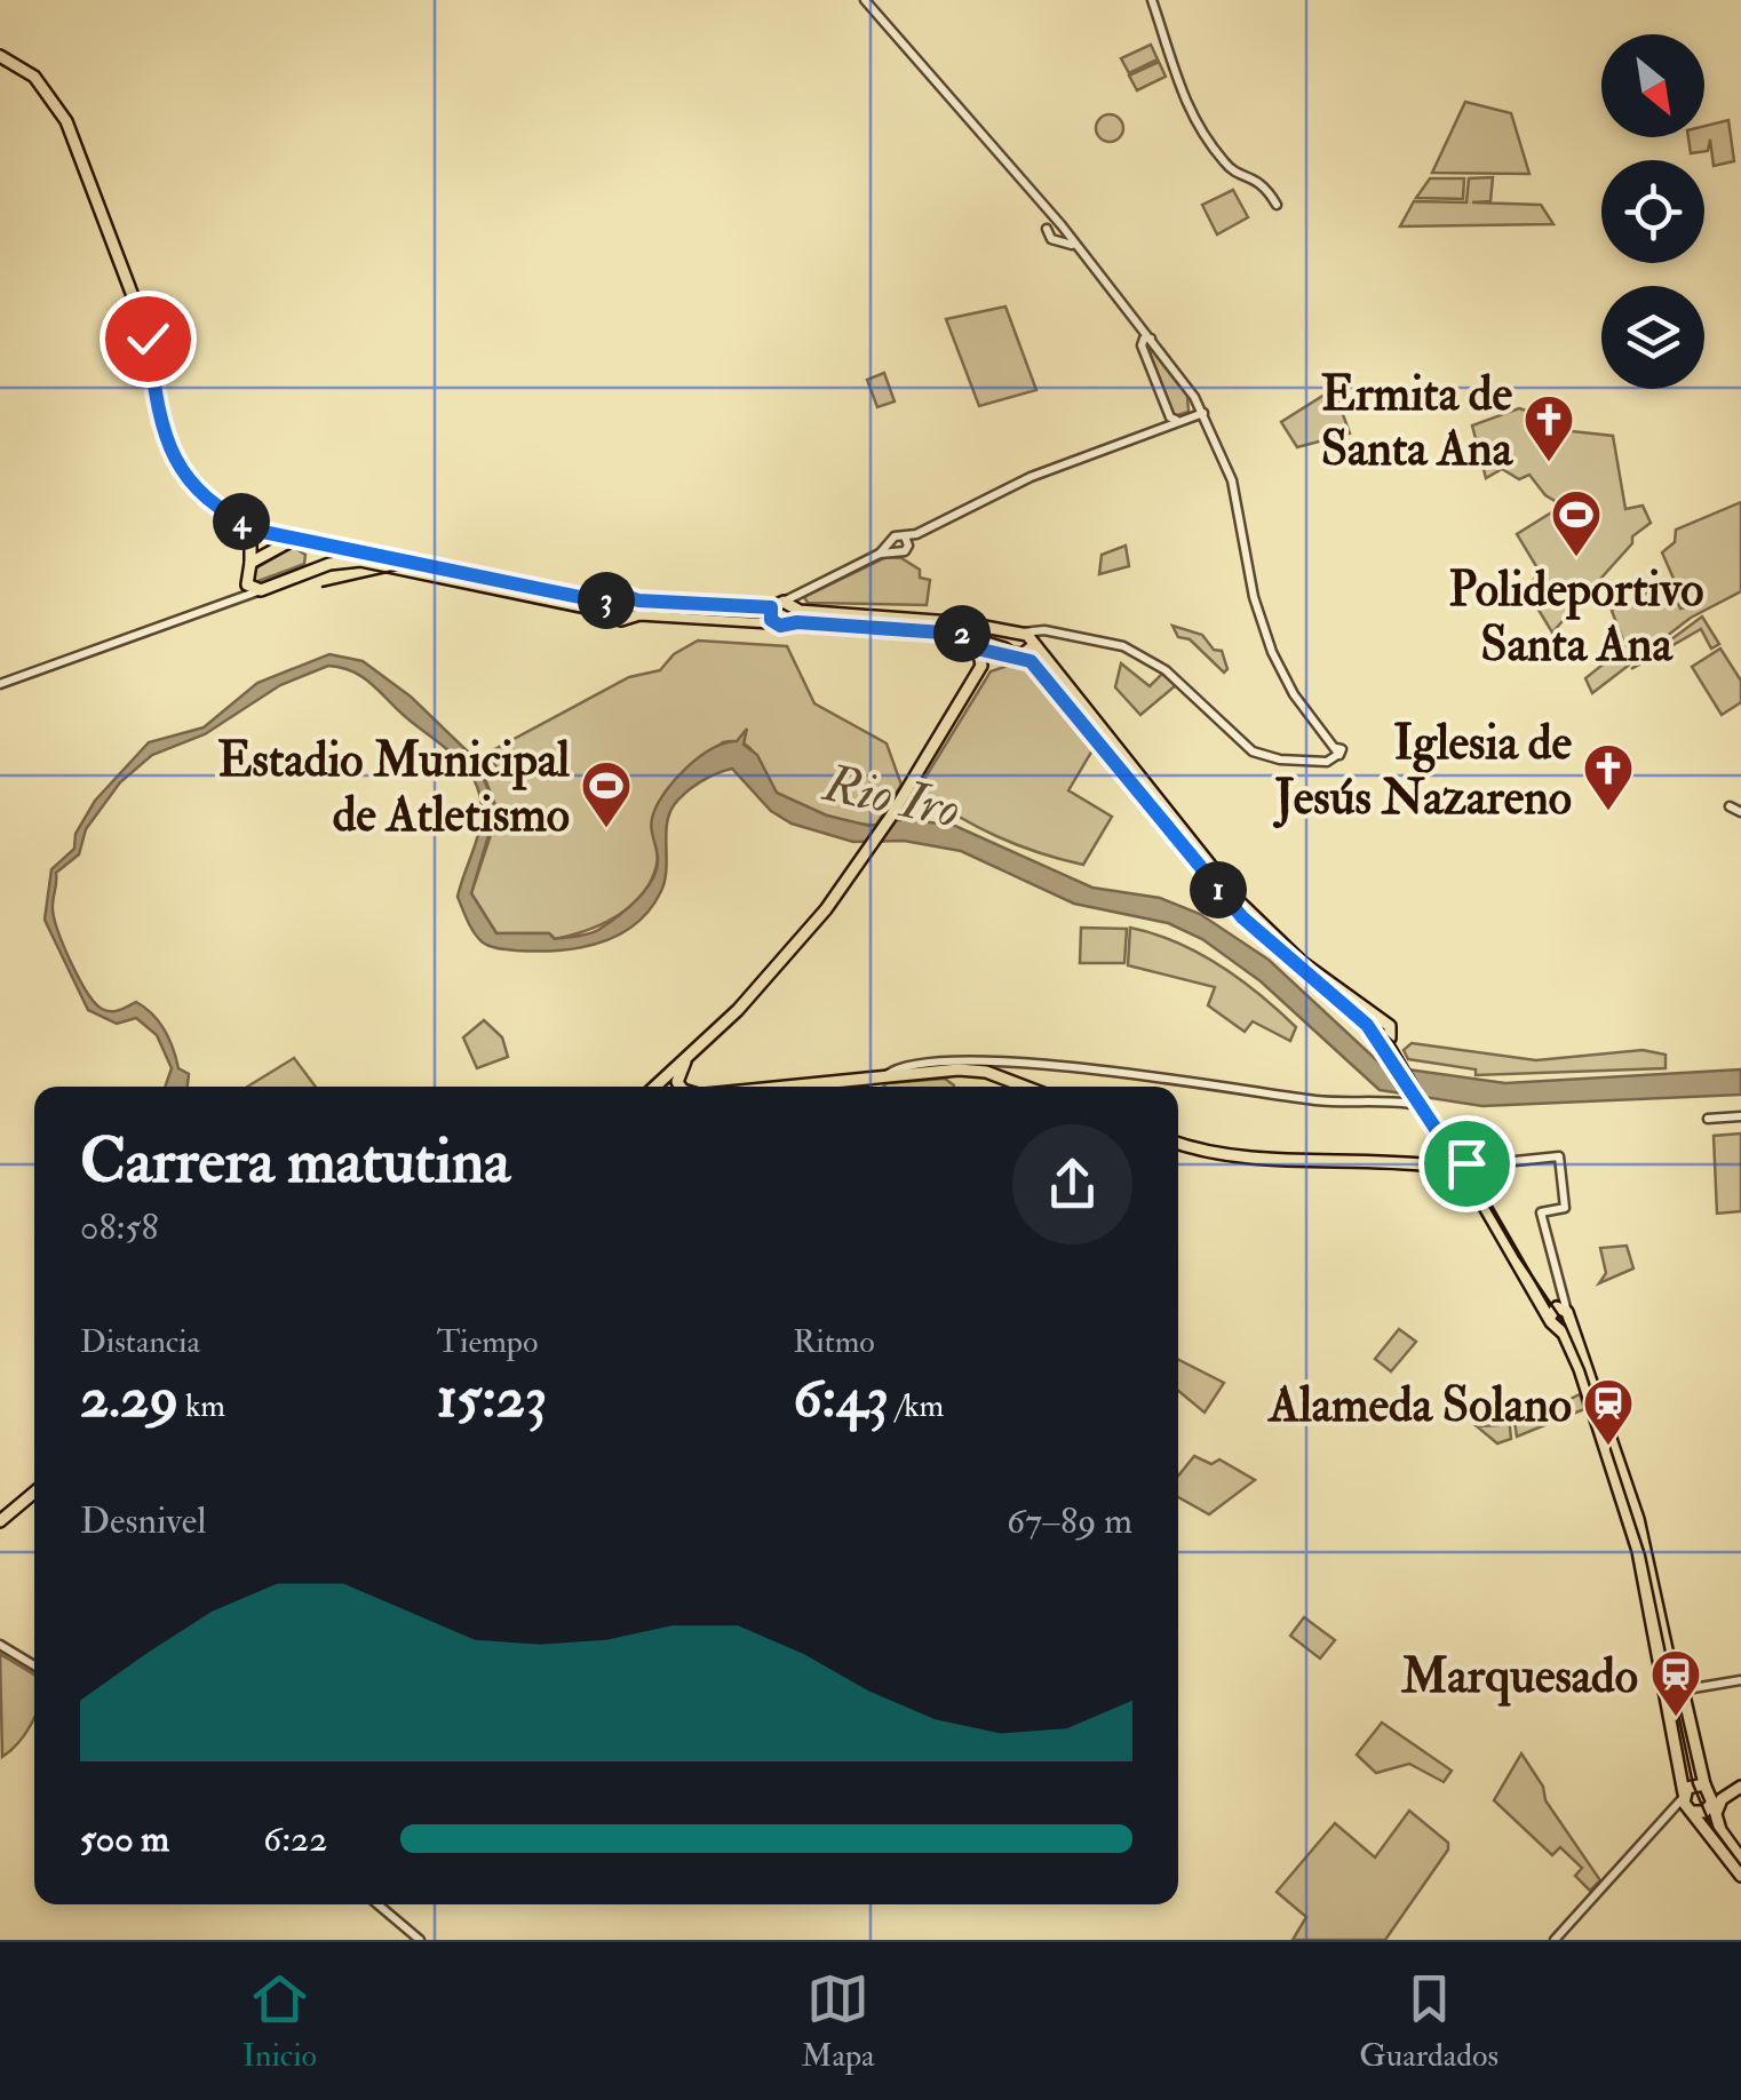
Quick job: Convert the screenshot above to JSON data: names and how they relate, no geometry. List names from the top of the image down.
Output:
{
  "water": ["Rio Iro"],
  "places": {
    "church": ["Ermita de Santa Ana", "Iglesia de Jesús Nazareno"],
    "sports": ["Polideportivo Santa Ana", "Estadio Municipal de Atletismo"],
    "station": ["Alameda Solano", "Marquesado"]
  },
  "north": "bottom right",
  "page": {
    "pins": [
      "4",
      "3",
      "2",
      "1"
    ],
    "heading": ["Carrera matutina", "08:58"],
    "stats": [
      ["Distancia", "2.29 km"],
      ["Tiempo", "15:23"],
      ["Ritmo", "6:43 /km"]
    ],
    "chart": ["Desnivel", "67–89 m"],
    "list": [
      {
        "name": "500 m",
        "note": "6:22"
      }
    ],
    "tabs": ["Inicio", "Mapa", "Guardados"]
  }
}
